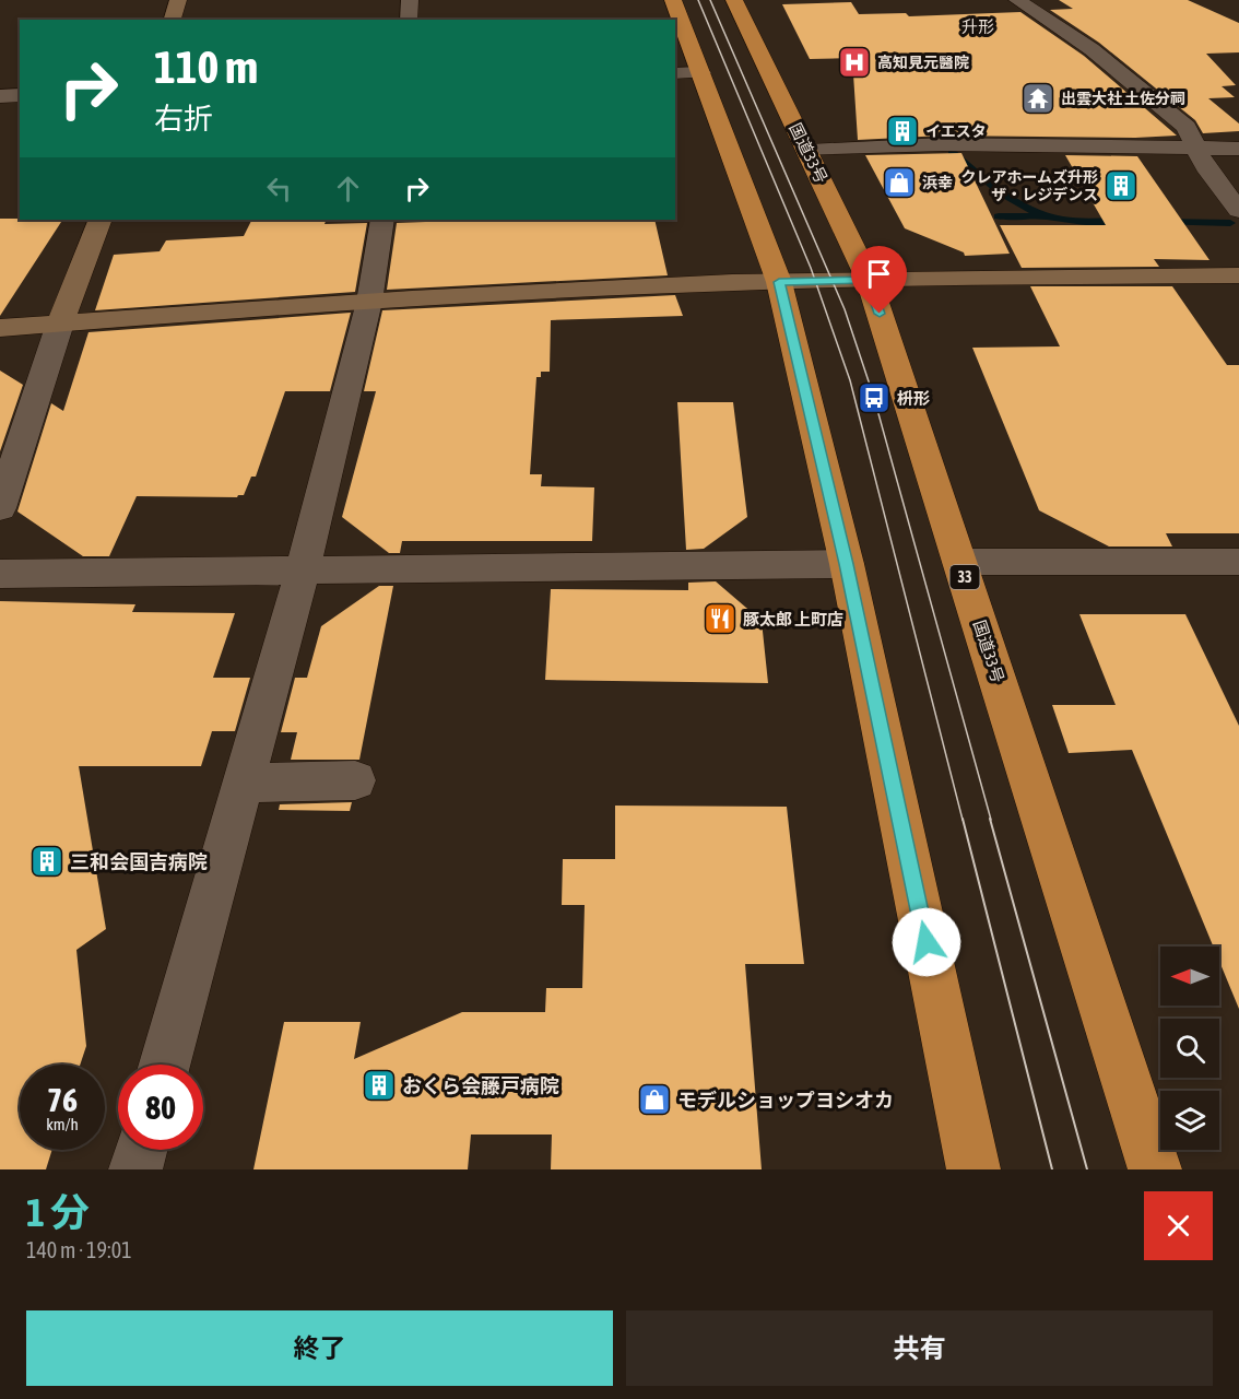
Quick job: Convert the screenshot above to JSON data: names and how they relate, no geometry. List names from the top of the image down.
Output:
{
  "streets": {
    "highway": ["国道33号", "33"]
  },
  "districts": ["升形"],
  "places": {
    "hospital": ["高知見元醫院"],
    "temple": ["出雲大社 土佐分祠"],
    "building": [
      "イエスタ",
      "クレアホームズ升形 ザ・レジデンス",
      "三和会国吉病院",
      "おくら会藤戸病院"
    ],
    "shop": ["浜幸", "モデルショップヨシオカ"],
    "bus stop": ["枡形"],
    "restaurant": ["豚太郎 上町店"]
  },
  "north": "left",
  "page": {
    "turn": ["110 m", "右折"],
    "speed": "76 km/h",
    "limit": "80",
    "heading": ["1 分", "140 m · 19:01"],
    "buttons": ["終了", "共有"]
  }
}
